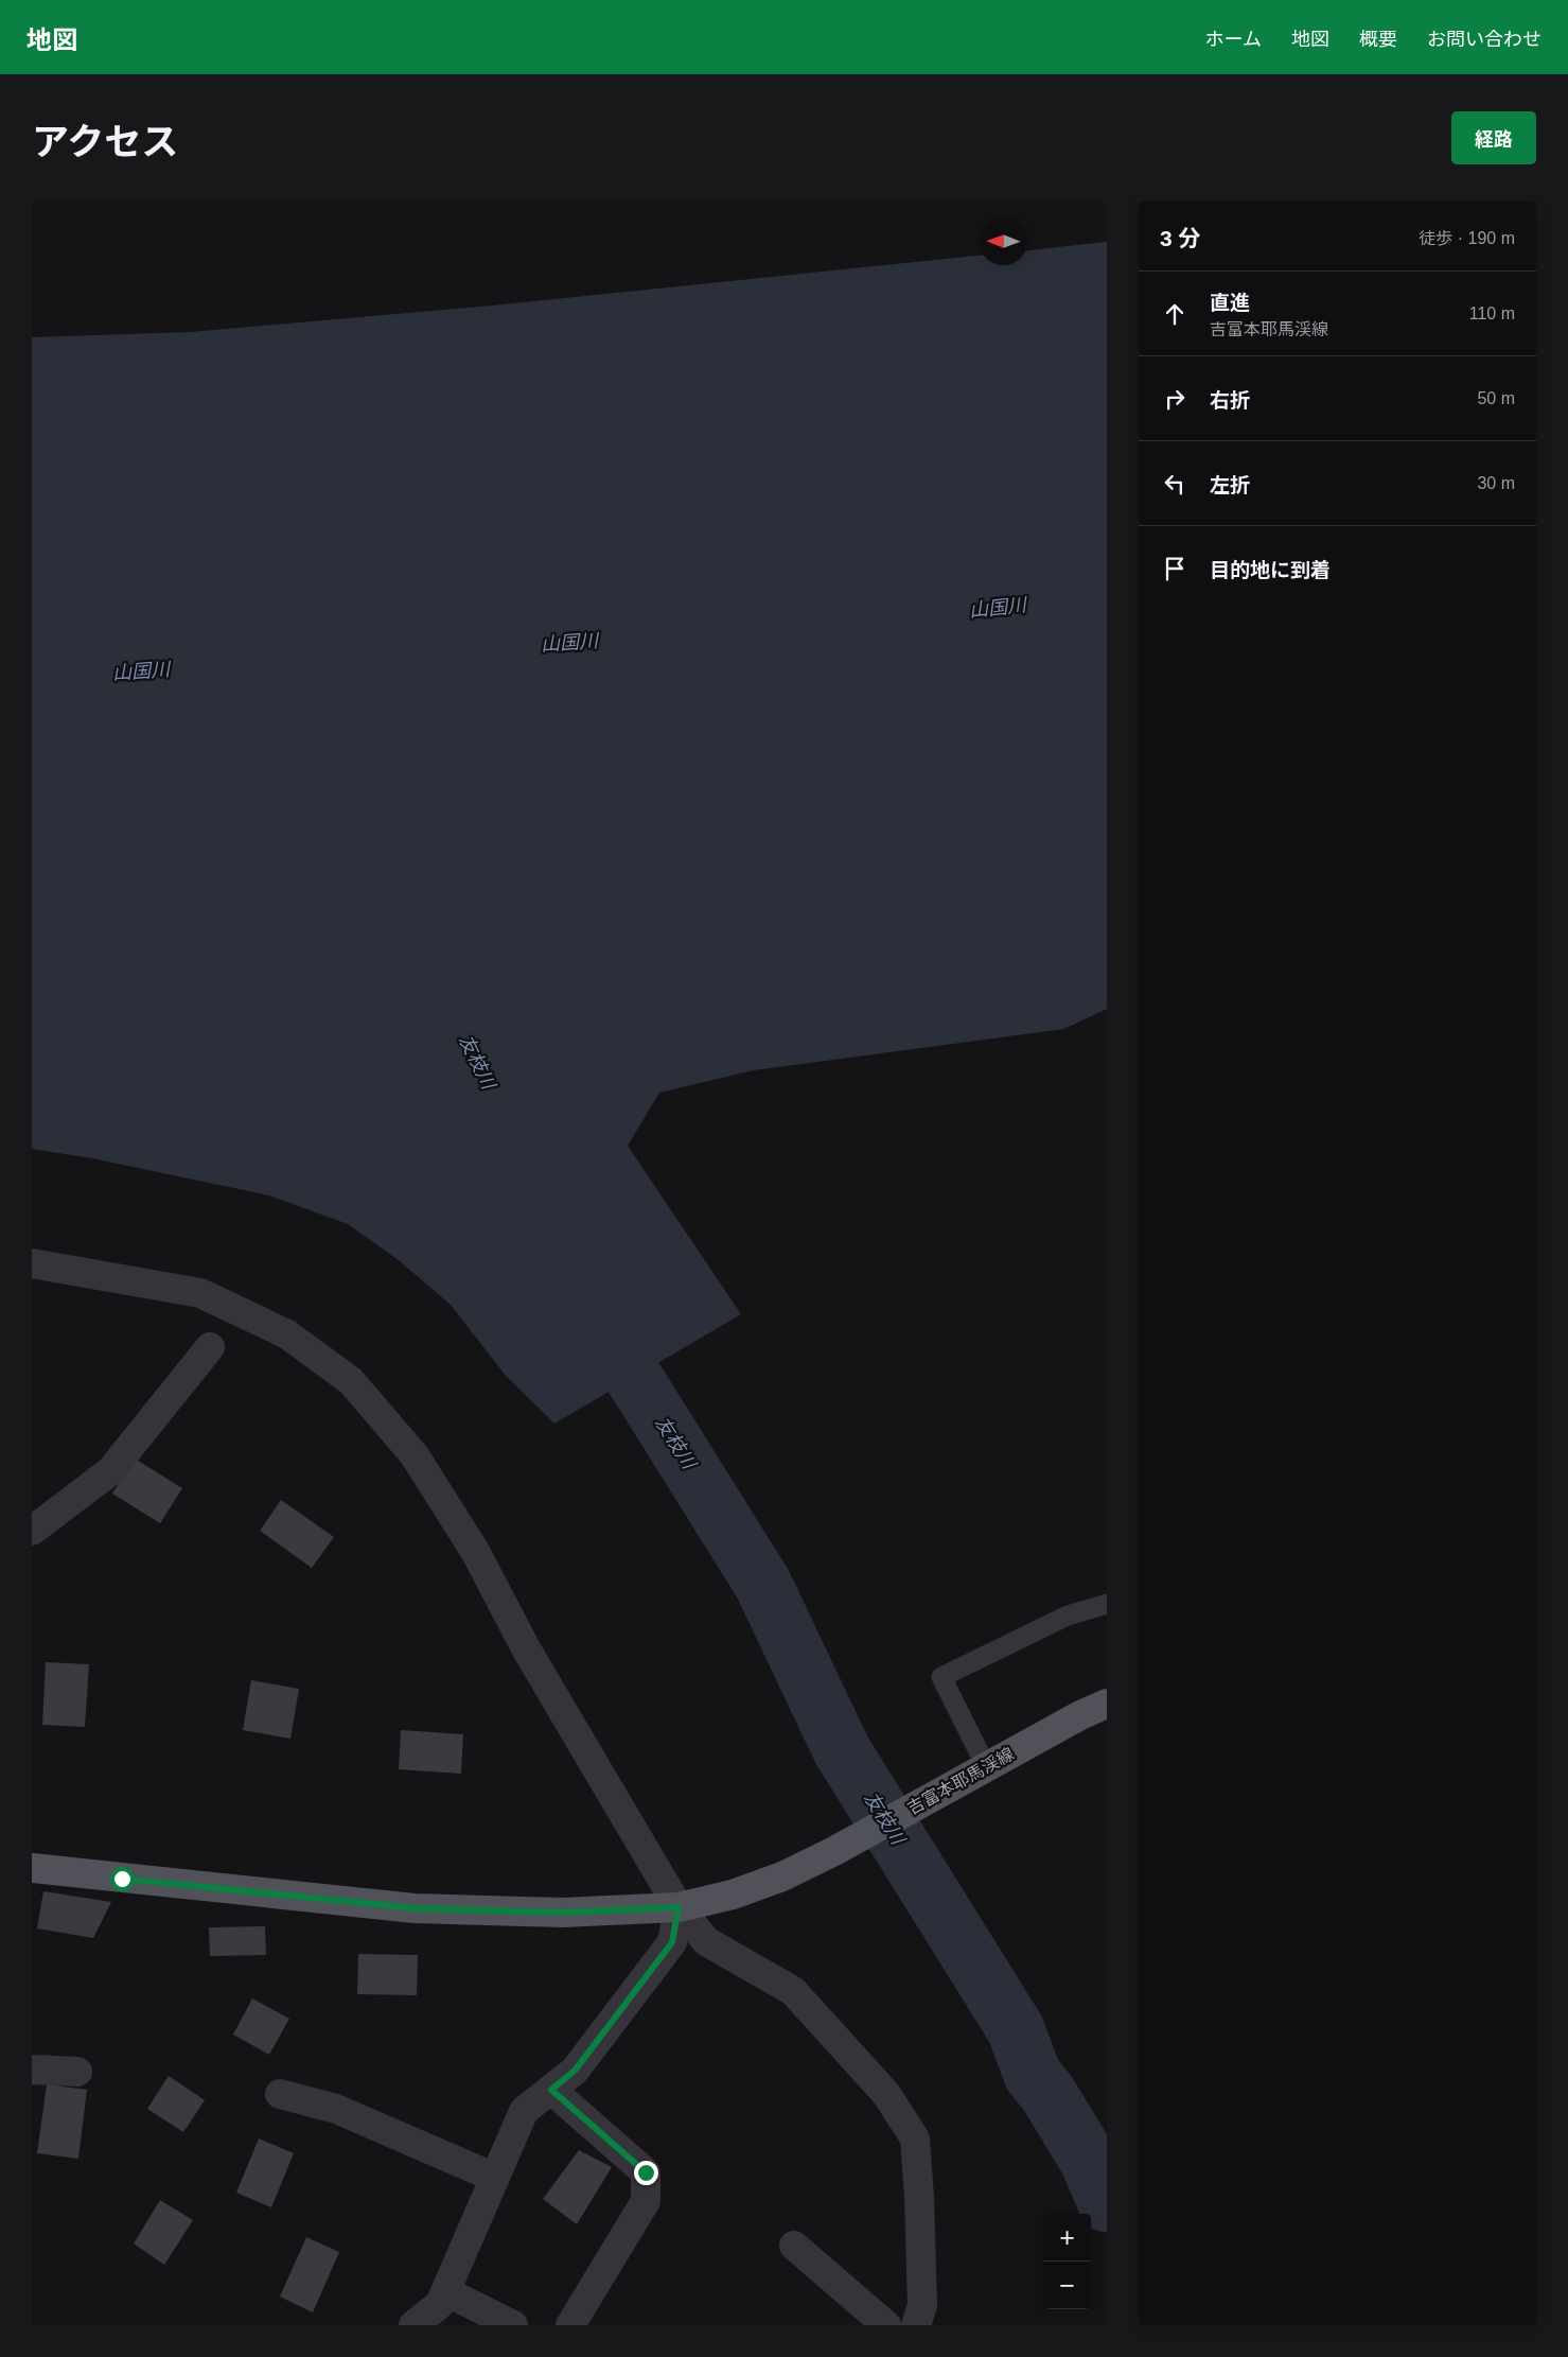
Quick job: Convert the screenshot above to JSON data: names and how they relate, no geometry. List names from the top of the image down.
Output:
{
  "streets": {
    "main road": ["吉富本耶馬渓線"]
  },
  "water": ["山国川", "友枝川"],
  "north": "left",
  "page": {
    "header": "地図",
    "nav": [
      "ホーム",
      "地図",
      "概要",
      "お問い合わせ"
    ],
    "title": "アクセス",
    "buttons": "経路",
    "heading": ["3 分", "徒歩 · 190 m"],
    "list": [
      ["直進", "吉富本耶馬渓線", "110 m"],
      ["右折", "50 m"],
      ["左折", "30 m"],
      "目的地に到着"
    ],
    "map_buttons": ["+", "−"]
  }
}
